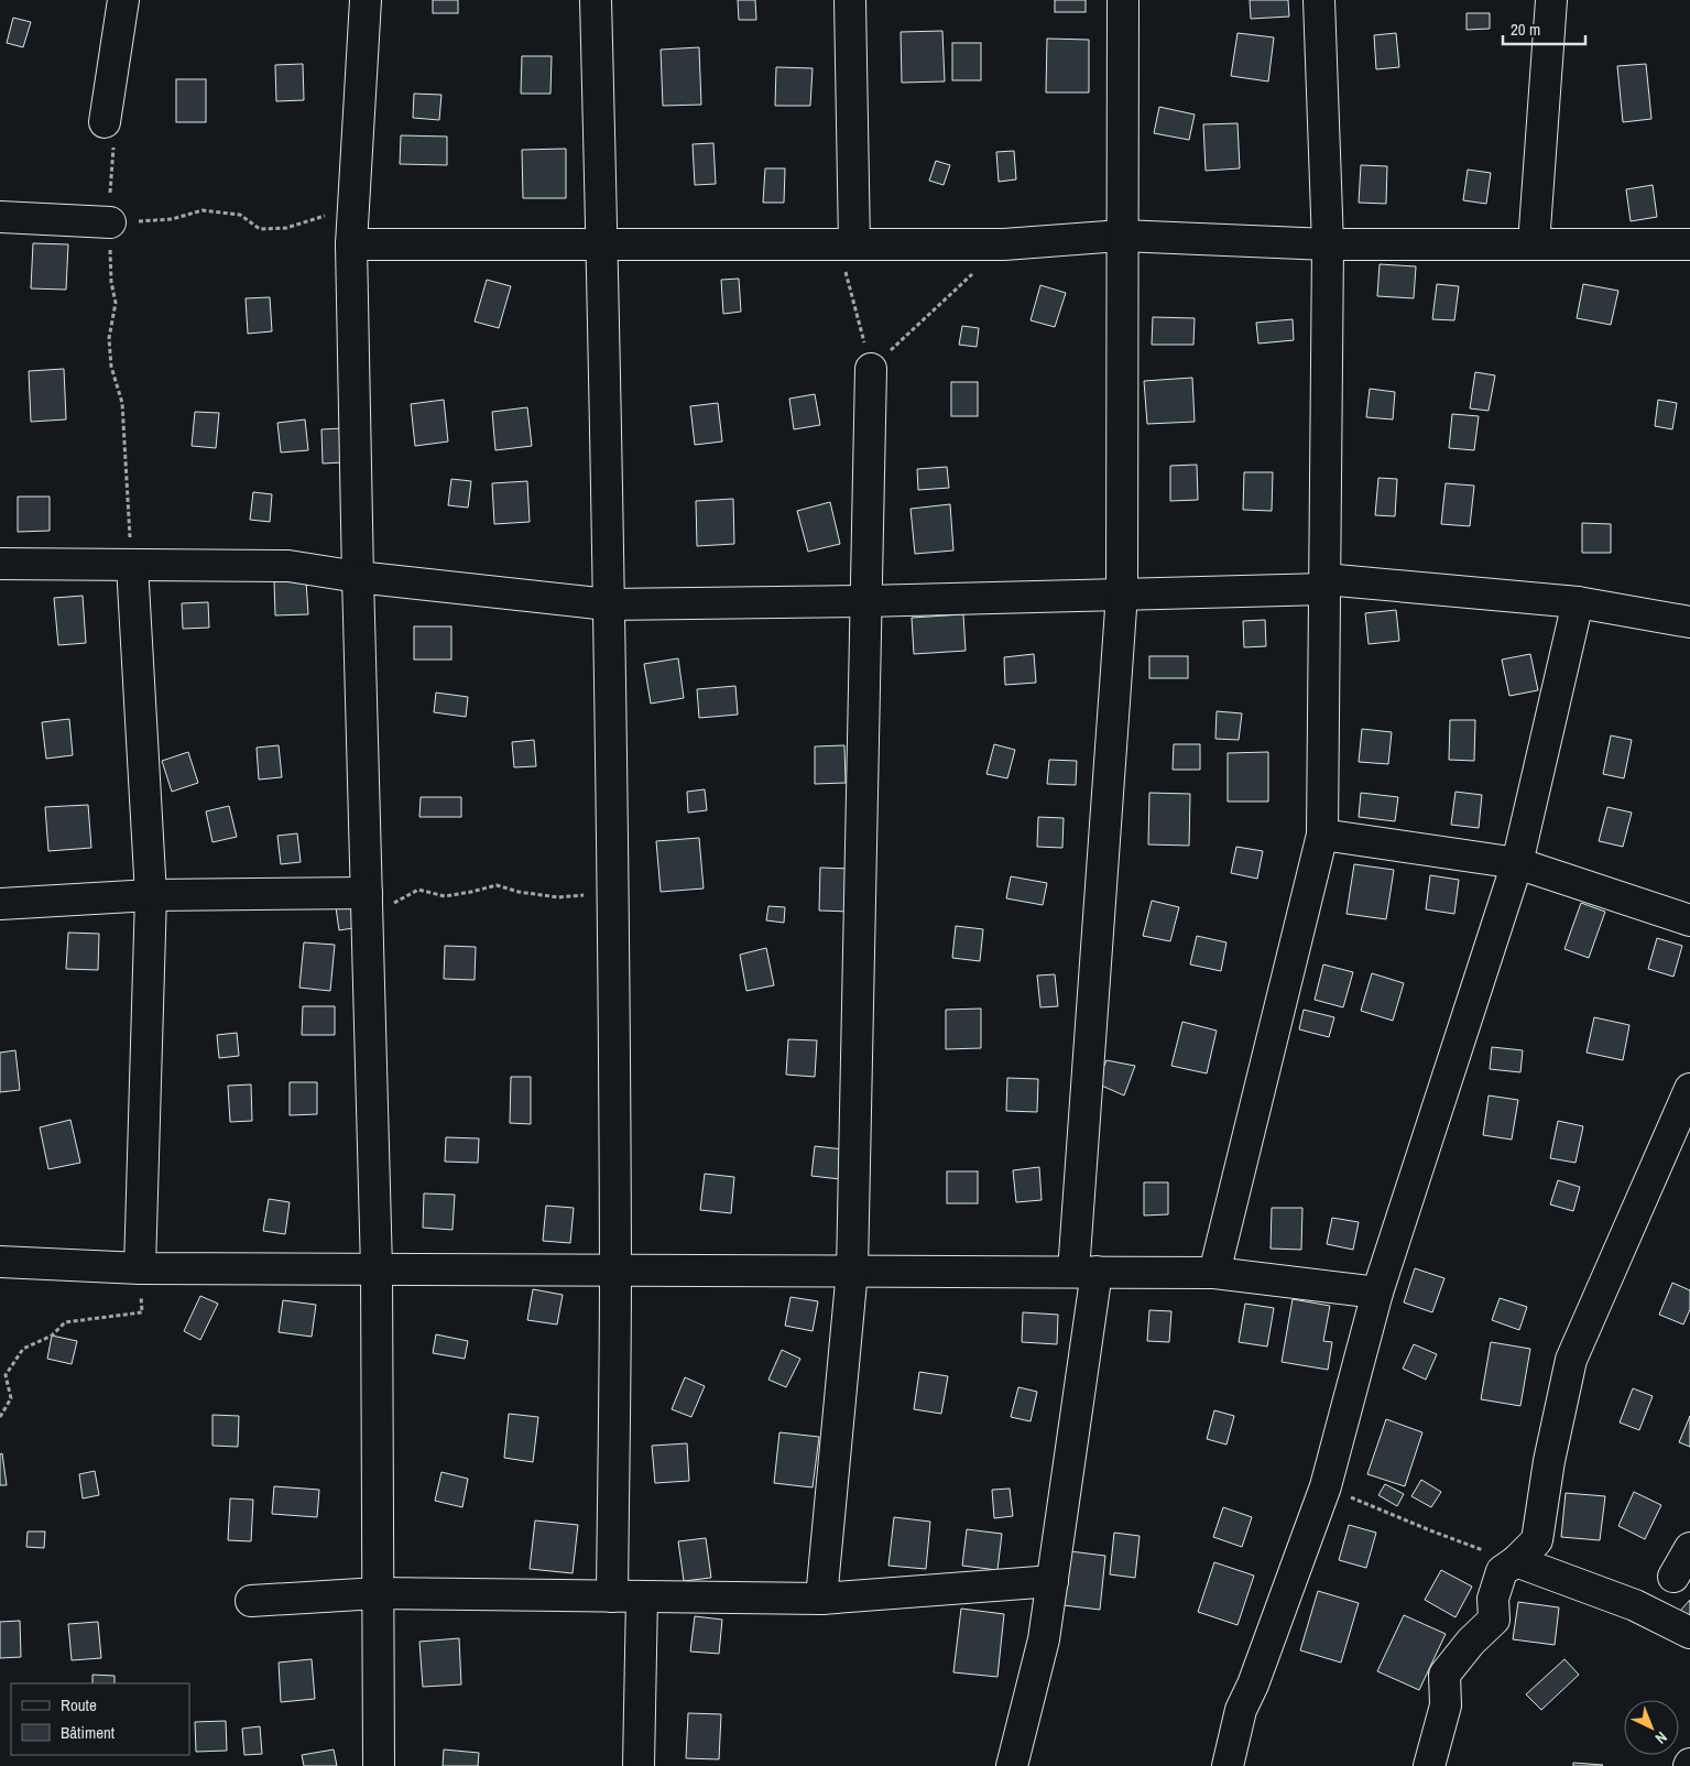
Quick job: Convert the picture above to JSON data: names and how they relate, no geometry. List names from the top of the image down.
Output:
{
  "legend": ["Route", "Bâtiment"],
  "scale_bar": "20 m",
  "north": "bottom right"
}
